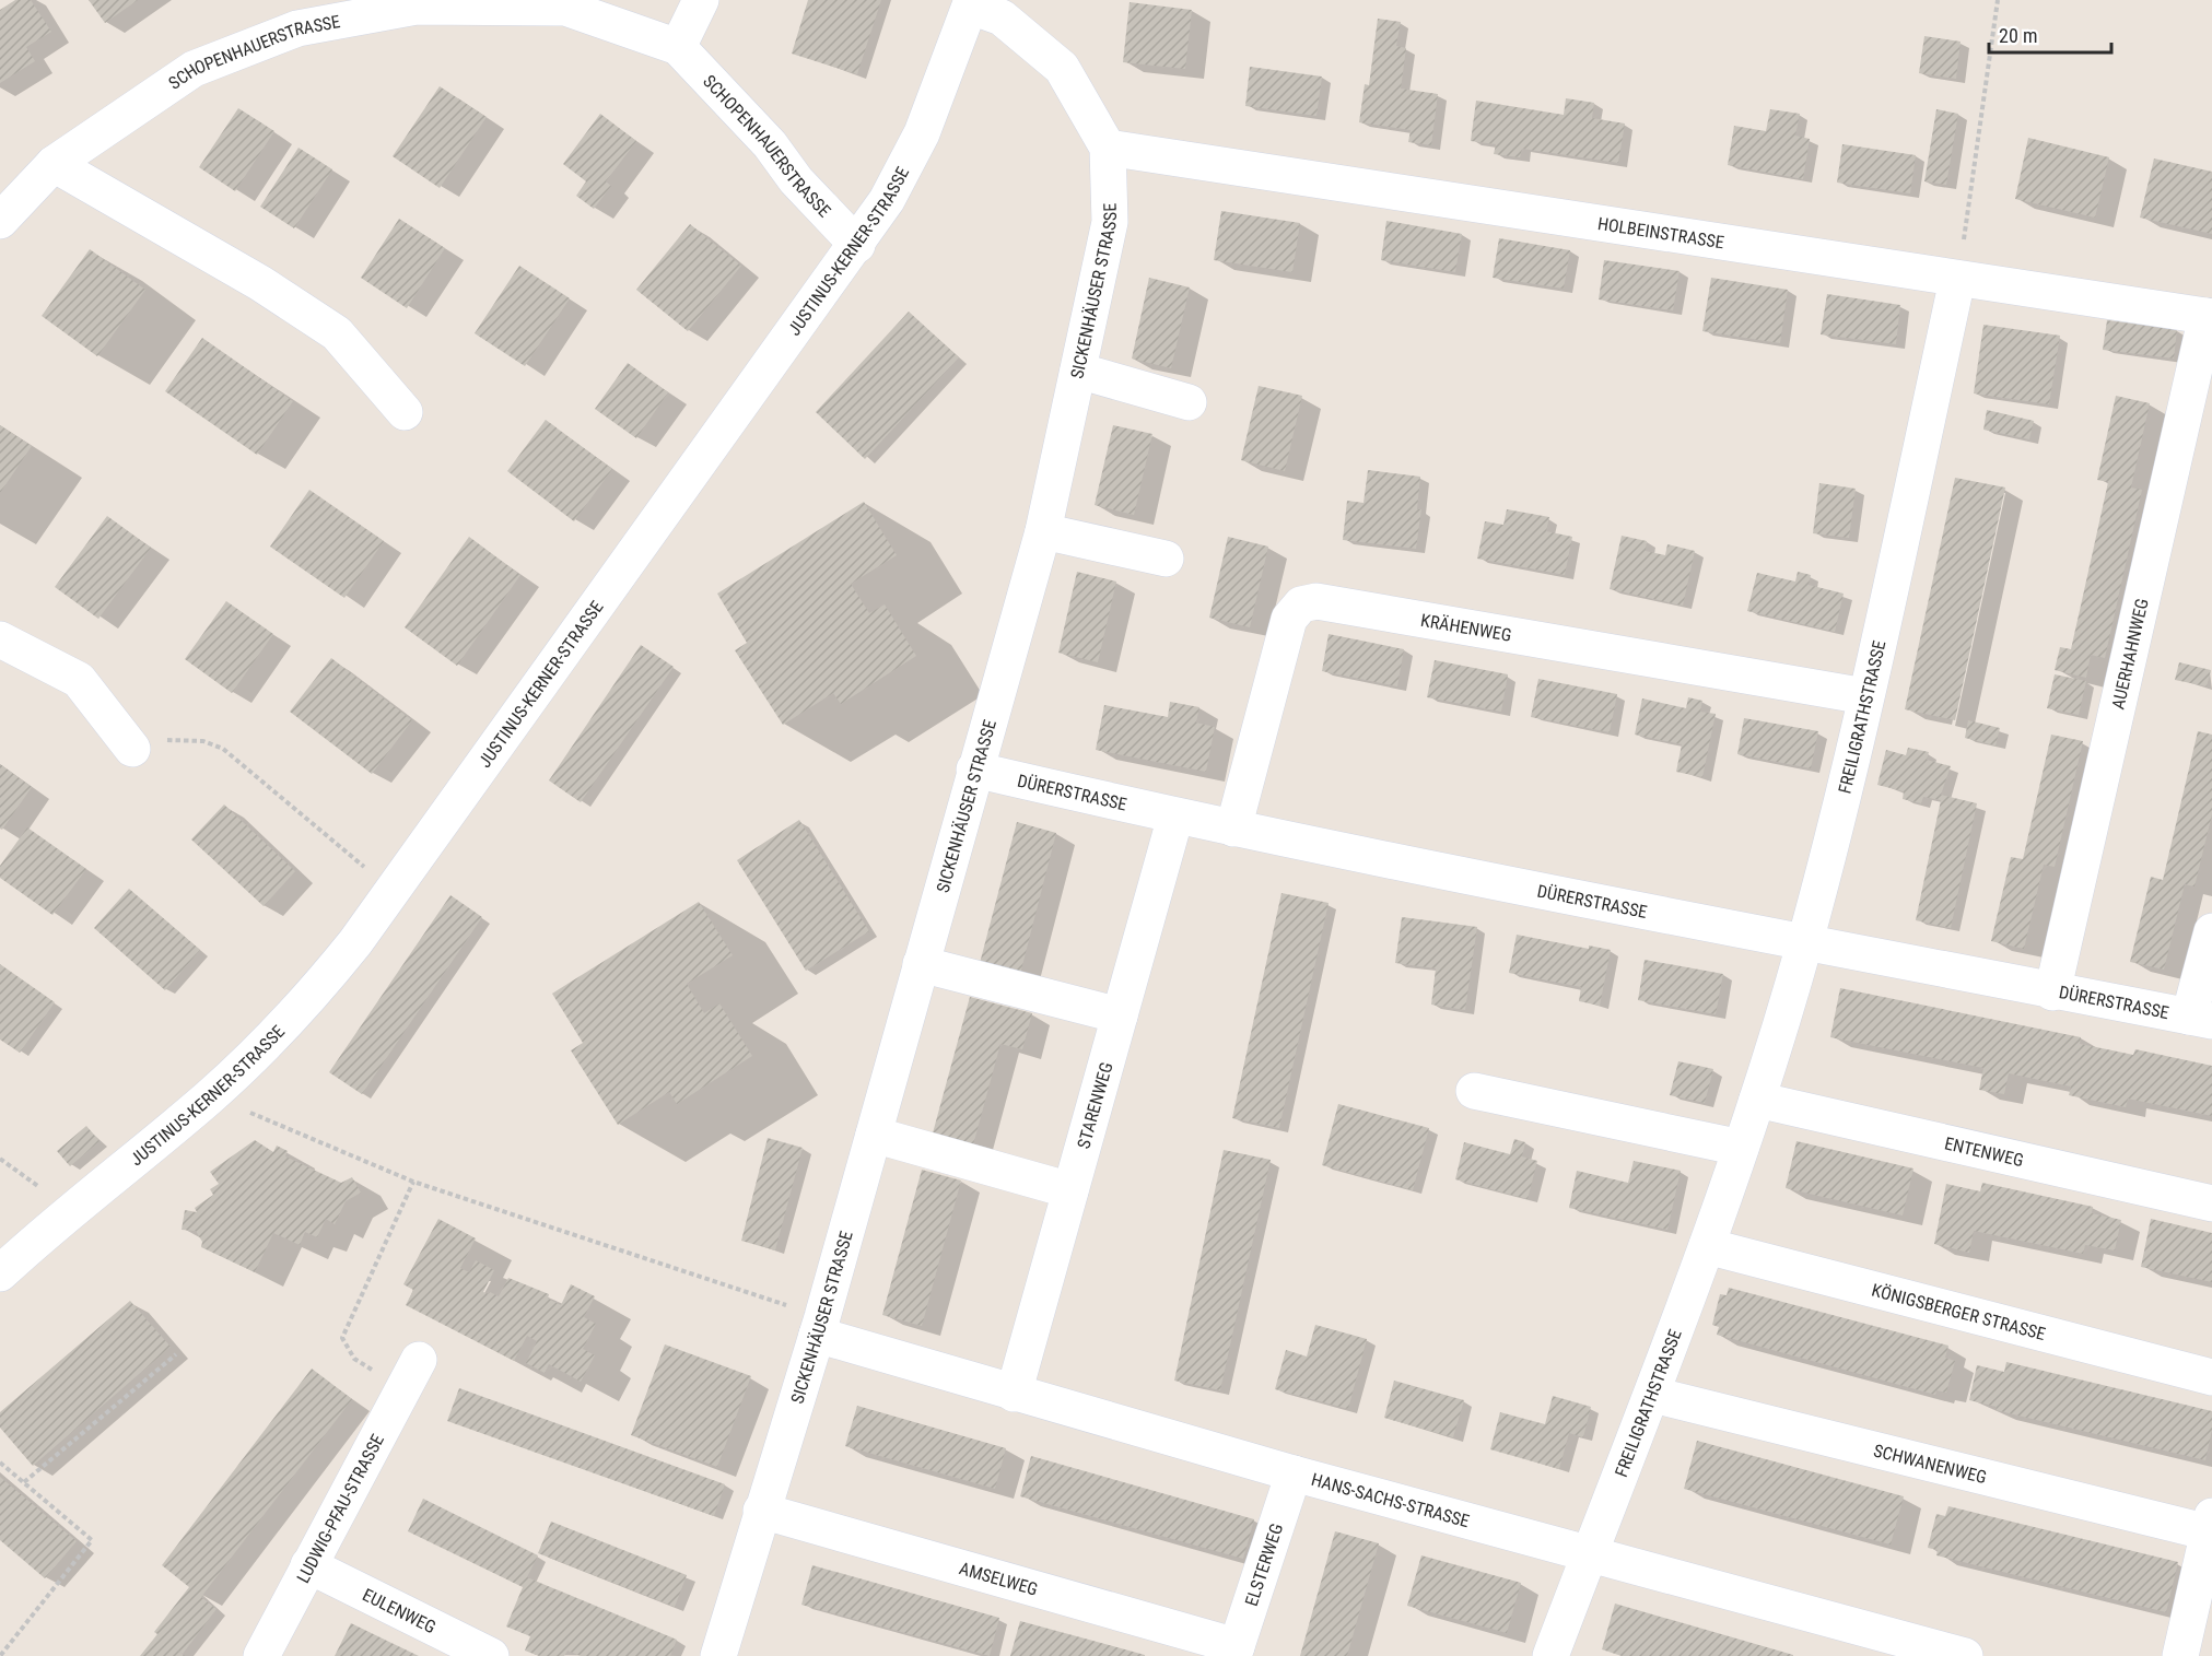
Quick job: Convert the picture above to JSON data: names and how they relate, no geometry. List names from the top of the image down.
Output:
{
  "streets": {
    "street": [
      "SCHOPENHAUERSTRASSE",
      "HOLBEINSTRASSE",
      "JUSTINUS-KERNER-STRASSE",
      "SICKENHÄUSER STRASSE",
      "KRÄHENWEG",
      "AUERHAHNWEG",
      "FREILIGRATHSTRASSE",
      "DÜRERSTRASSE",
      "STARENWEG",
      "ENTENWEG",
      "KÖNIGSBERGER STRASSE",
      "SCHWANENWEG",
      "HANS-SACHS-STRASSE",
      "LUDWIG-PFAU-STRASSE",
      "ELSTERWEG",
      "AMSELWEG",
      "EULENWEG"
    ]
  },
  "crossings": [
    ["SCHOPENHAUERSTRASSE", "JUSTINUS-KERNER-STRASSE"],
    ["HOLBEINSTRASSE", "SICKENHÄUSER STRASSE"],
    ["HOLBEINSTRASSE", "AUERHAHNWEG"],
    ["HOLBEINSTRASSE", "FREILIGRATHSTRASSE"],
    ["JUSTINUS-KERNER-STRASSE", "SICKENHÄUSER STRASSE"],
    ["SICKENHÄUSER STRASSE", "DÜRERSTRASSE"],
    ["SICKENHÄUSER STRASSE", "HANS-SACHS-STRASSE"],
    ["SICKENHÄUSER STRASSE", "AMSELWEG"],
    ["KRÄHENWEG", "FREILIGRATHSTRASSE"],
    ["KRÄHENWEG", "DÜRERSTRASSE"],
    ["AUERHAHNWEG", "DÜRERSTRASSE"],
    ["FREILIGRATHSTRASSE", "DÜRERSTRASSE"],
    ["FREILIGRATHSTRASSE", "ENTENWEG"],
    ["FREILIGRATHSTRASSE", "KÖNIGSBERGER STRASSE"],
    ["FREILIGRATHSTRASSE", "SCHWANENWEG"],
    ["FREILIGRATHSTRASSE", "HANS-SACHS-STRASSE"],
    ["DÜRERSTRASSE", "STARENWEG"],
    ["STARENWEG", "HANS-SACHS-STRASSE"],
    ["HANS-SACHS-STRASSE", "ELSTERWEG"],
    ["LUDWIG-PFAU-STRASSE", "EULENWEG"],
    ["ELSTERWEG", "AMSELWEG"]
  ],
  "scale_bar": "20 m"
}
